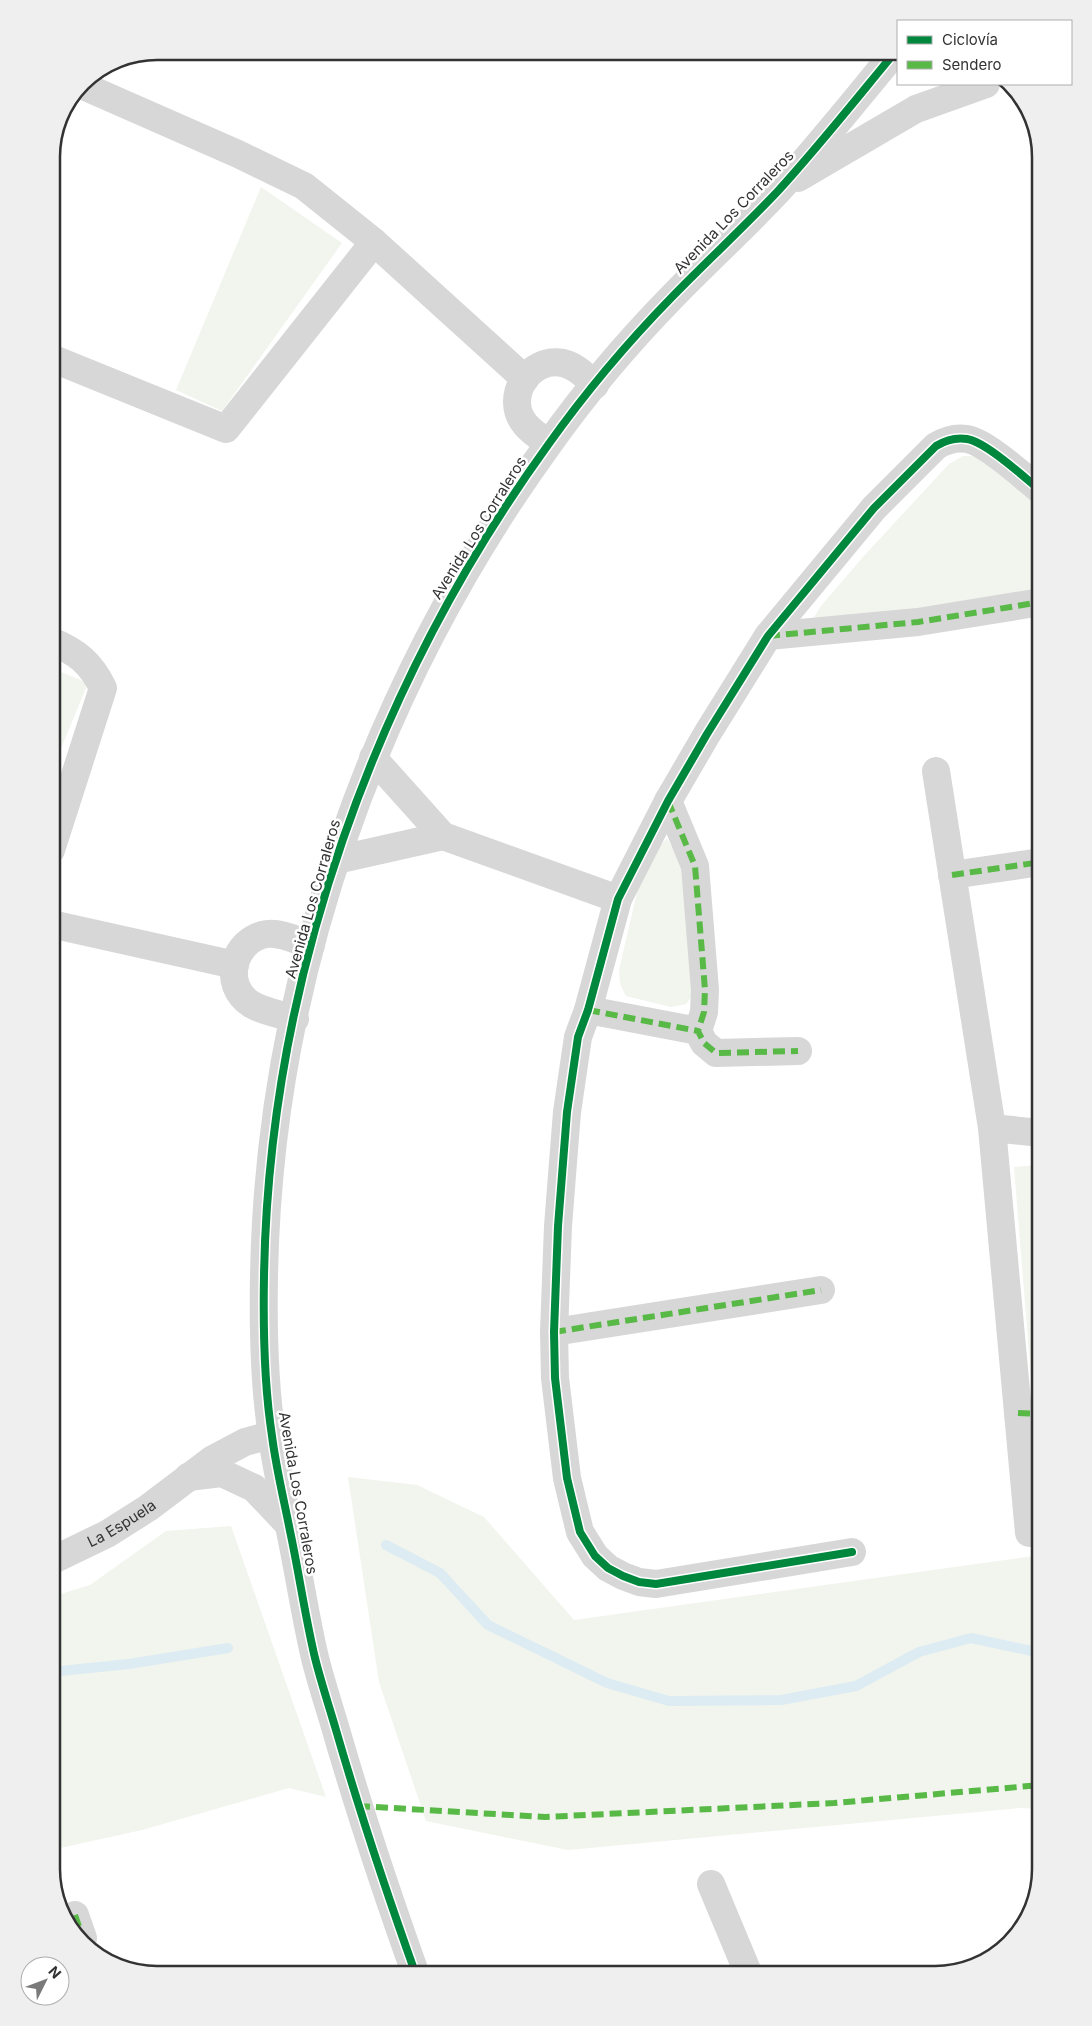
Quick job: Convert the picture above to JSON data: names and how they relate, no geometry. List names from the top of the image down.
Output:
{
  "streets": {
    "street": ["Avenida Los Corraleros", "La Espuela"]
  },
  "crossings": [
    ["Avenida Los Corraleros", "La Espuela"]
  ],
  "legend": ["Ciclovía", "Sendero"],
  "north": "top right"
}
